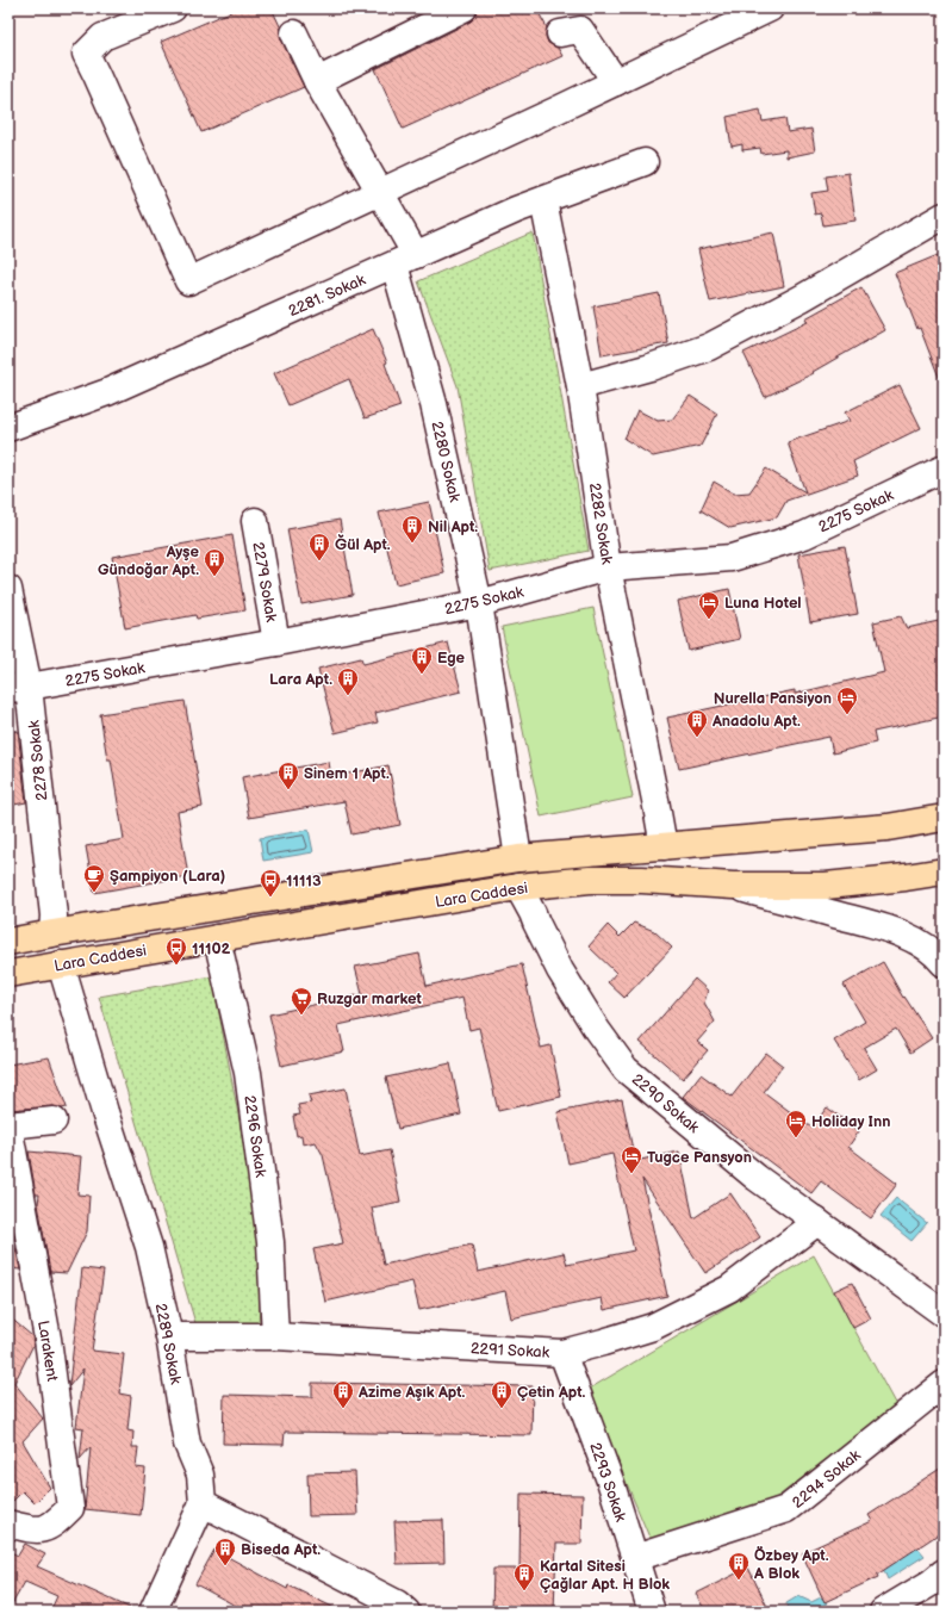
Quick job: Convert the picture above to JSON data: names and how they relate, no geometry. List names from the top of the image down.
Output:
{
  "streets": {
    "main road": ["Lara Caddesi"],
    "street": [
      "2281. Sokak",
      "2280 Sokak",
      "2275 Sokak",
      "2282 Sokak",
      "2279 Sokak",
      "2278 Sokak",
      "2290 Sokak",
      "2296 Sokak",
      "2289 Sokak",
      "2291 Sokak",
      "Larakent",
      "2294 Sokak",
      "2293 Sokak"
    ]
  },
  "crossings": [
    ["2281. Sokak", "2280 Sokak"],
    ["2281. Sokak", "2282 Sokak"],
    ["2280 Sokak", "2275 Sokak"],
    ["2275 Sokak", "2282 Sokak"],
    ["2275 Sokak", "2279 Sokak"],
    ["2275 Sokak", "2278 Sokak"],
    ["Lara Caddesi", "2290 Sokak"],
    ["Lara Caddesi", "2296 Sokak"],
    ["Lara Caddesi", "2289 Sokak"],
    ["2290 Sokak", "2291 Sokak"],
    ["2296 Sokak", "2291 Sokak"],
    ["2289 Sokak", "2291 Sokak"],
    ["2291 Sokak", "2293 Sokak"],
    ["2294 Sokak", "2293 Sokak"]
  ],
  "places": {
    "building": [
      "Nil Apt.",
      "Ğül Apt.",
      "Ayşe Gündoğar Apt.",
      "Ege",
      "Lara Apt.",
      "Anadolu Apt.",
      "Sinem 1 Apt.",
      "Azime Aşık Apt.",
      "Çetin Apt.",
      "Biseda Apt.",
      "Özbey Apt. A Blok",
      "Kartal Sitesi Çağlar Apt. H Blok"
    ],
    "hotel": [
      "Luna Hotel",
      "Nurella Pansiyon",
      "Holiday Inn",
      "Tugce Pansyon"
    ],
    "cafe": ["Şampiyon (Lara)"],
    "bus stop": ["11113", "11102"],
    "supermarket": ["Ruzgar market"]
  }
}
